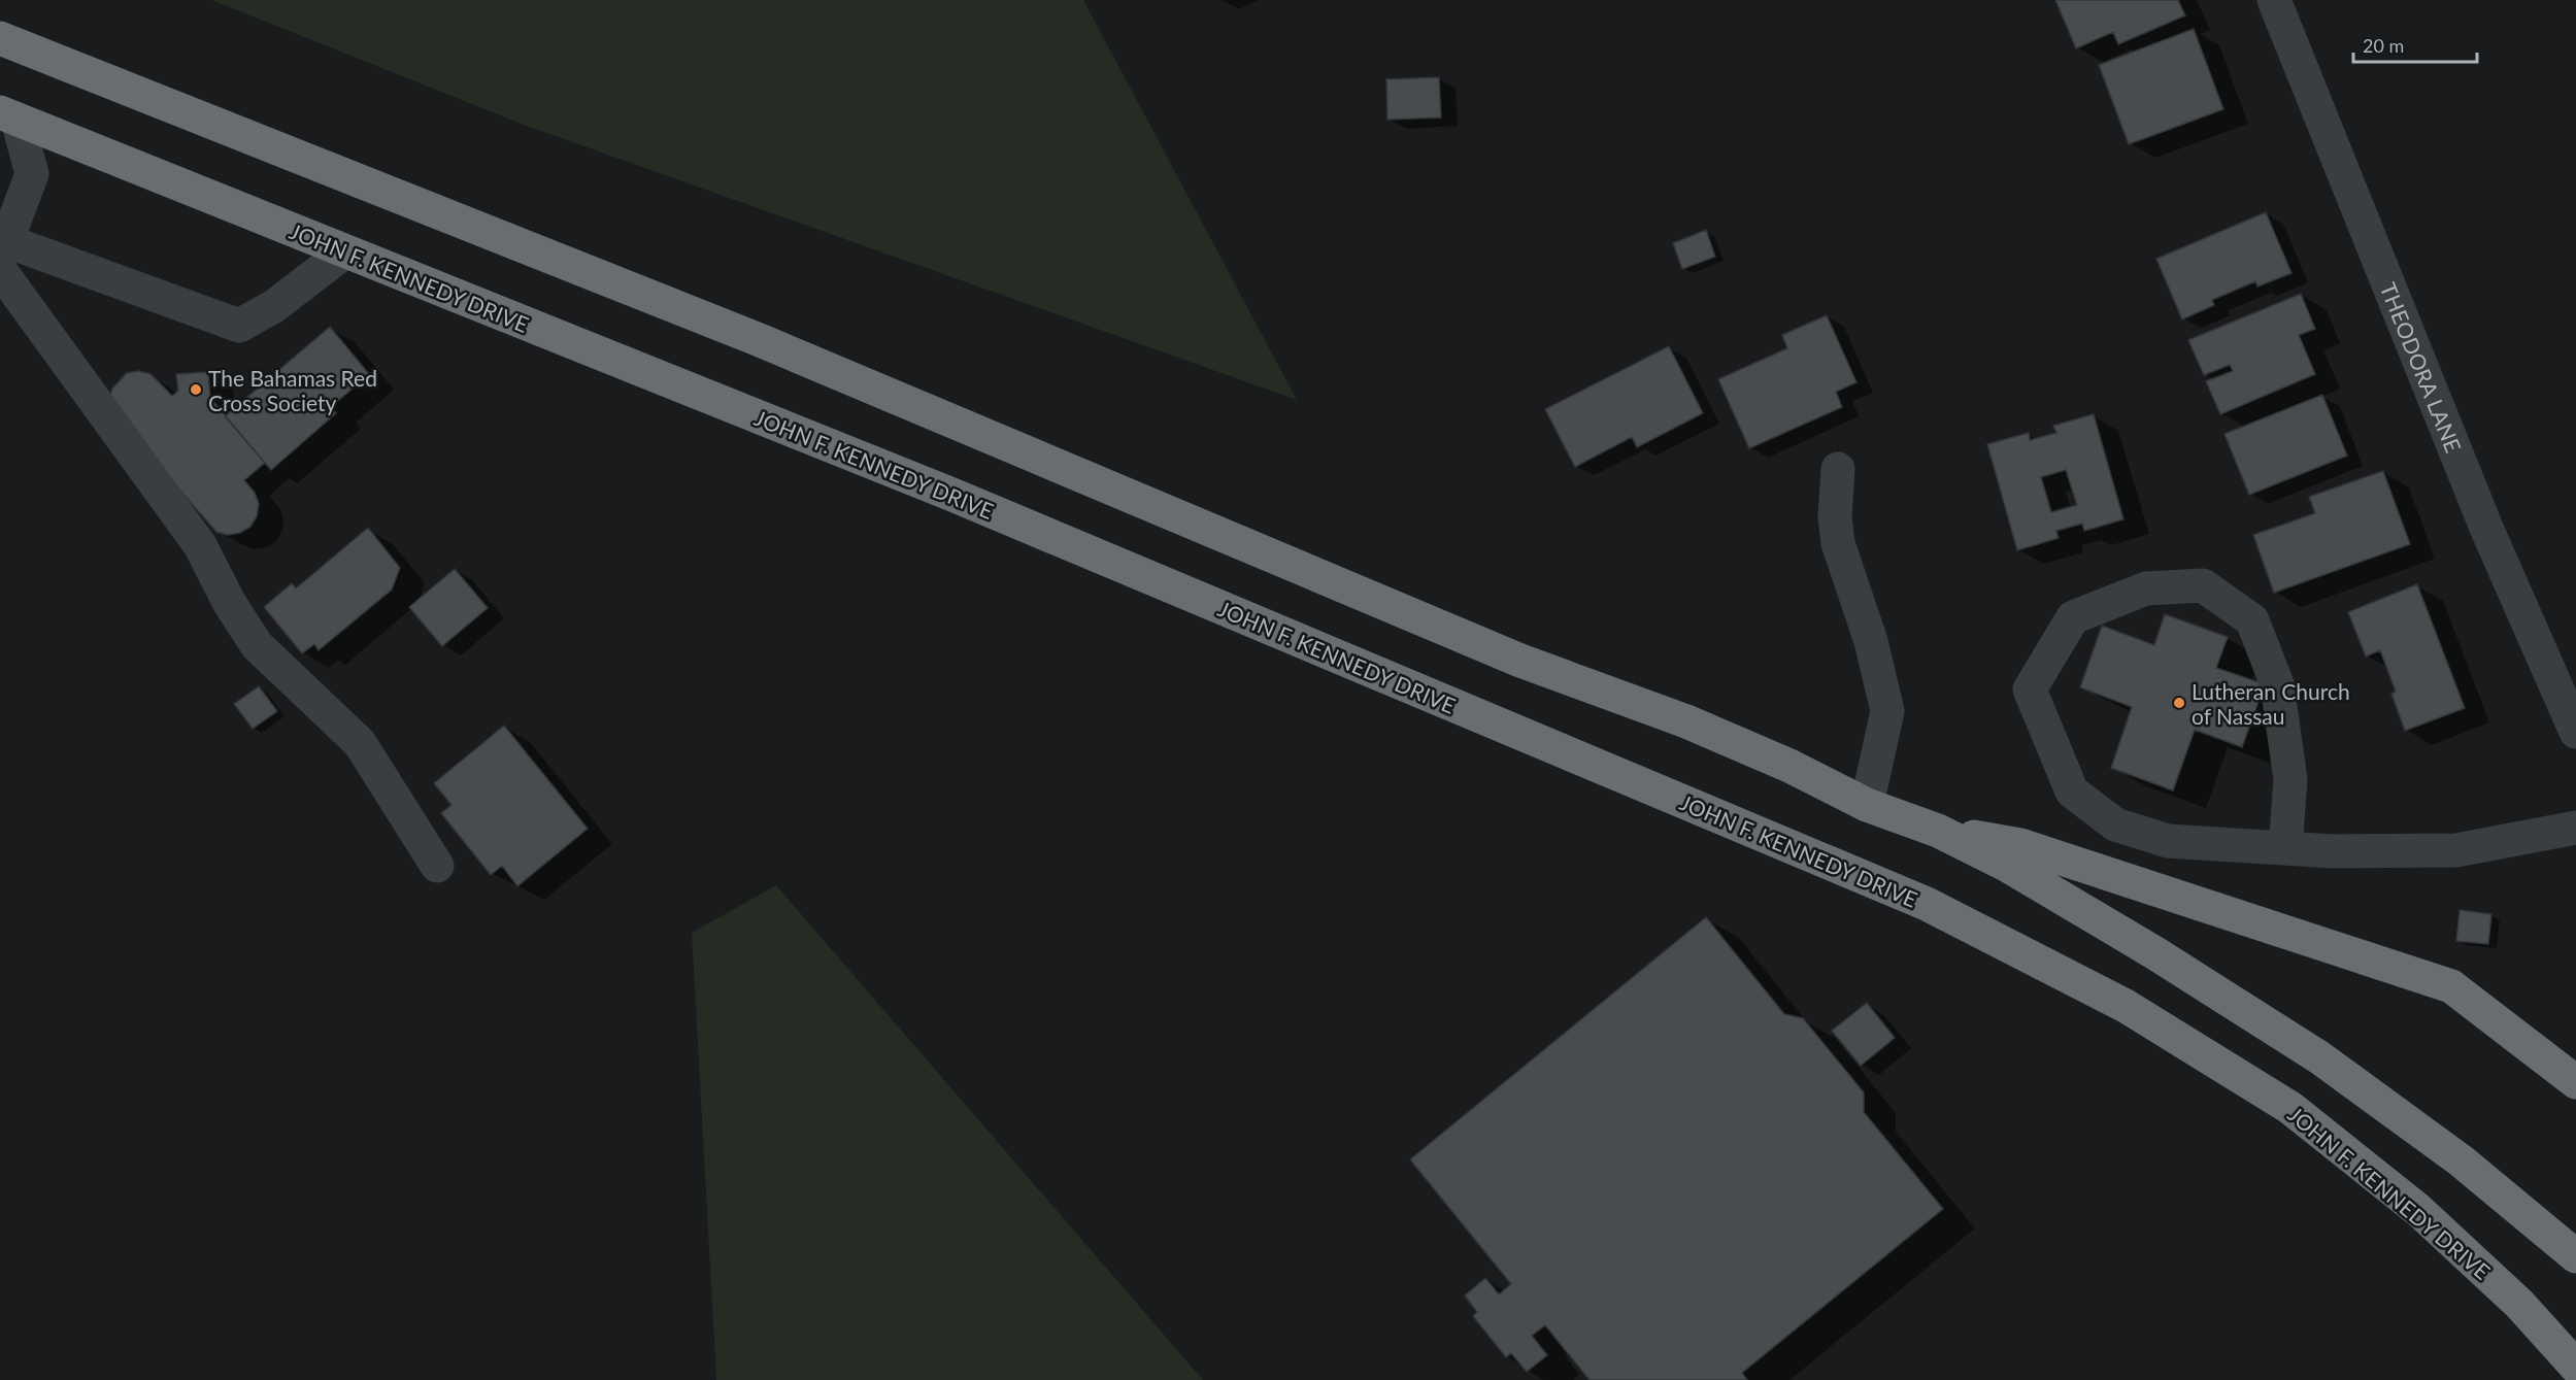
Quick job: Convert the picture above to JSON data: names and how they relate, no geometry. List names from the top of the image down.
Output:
{
  "streets": {
    "highway": ["JOHN F. KENNEDY DRIVE"],
    "street": ["THEODORA LANE"]
  },
  "places": ["The Bahamas Red Cross Society", "Lutheran Church of Nassau"],
  "scale_bar": "20 m"
}
